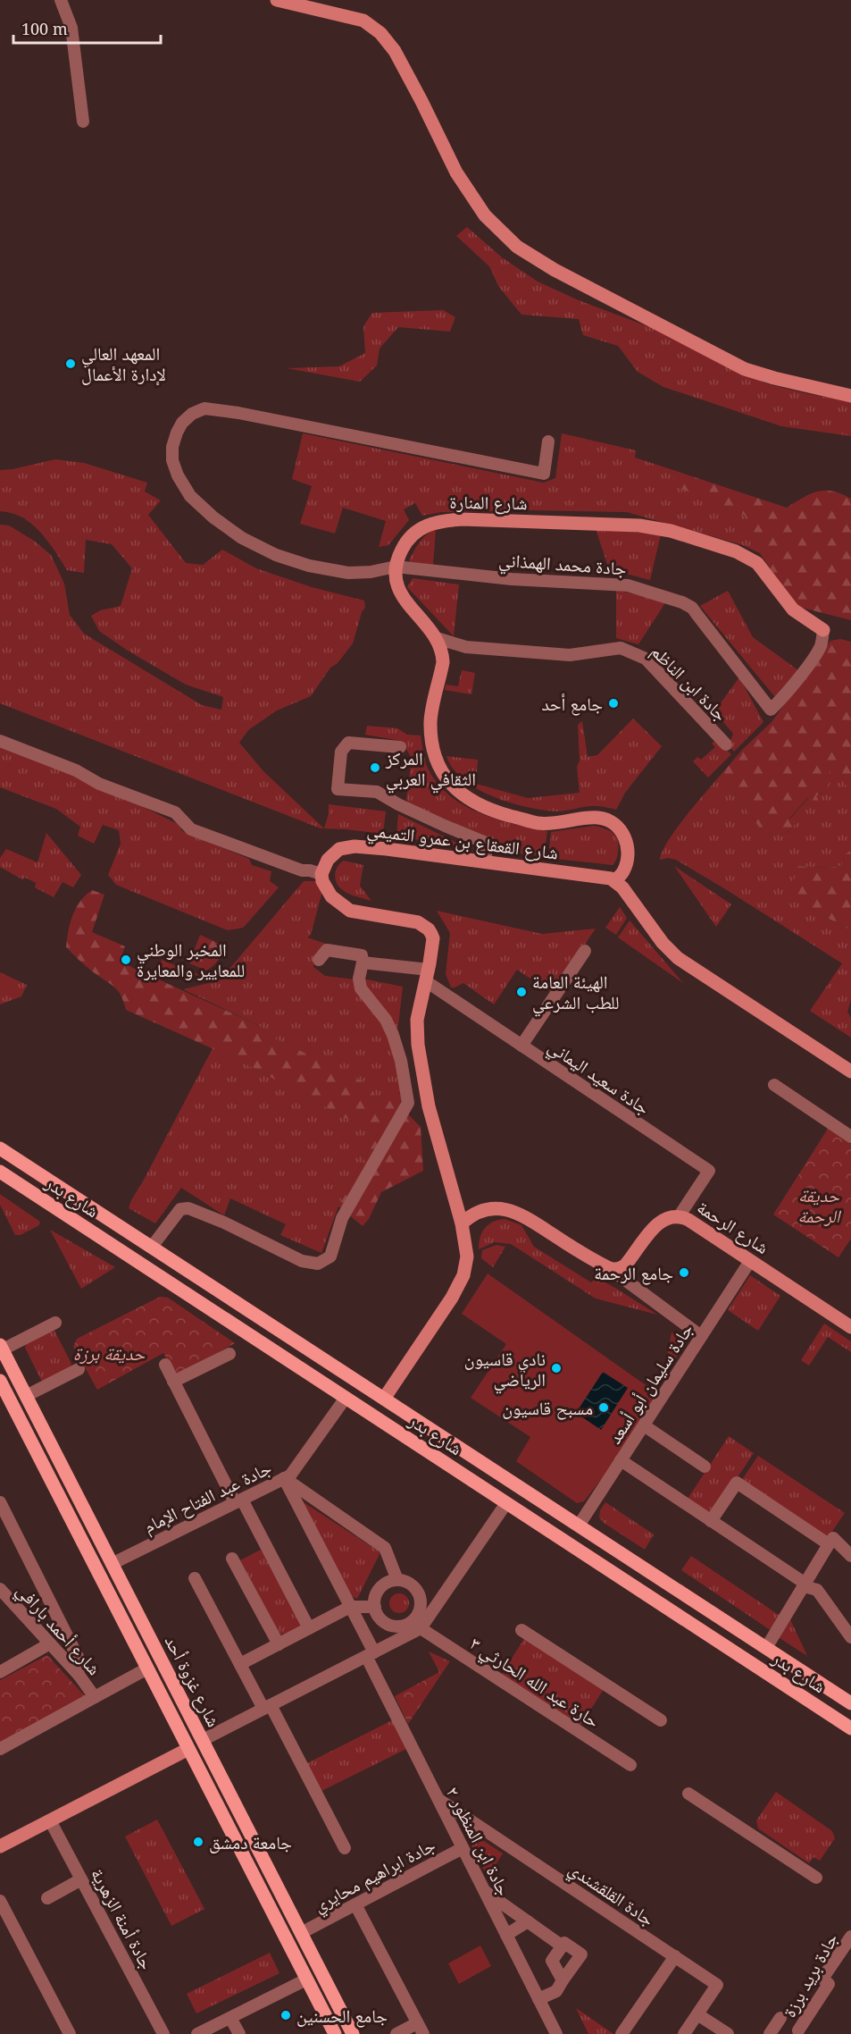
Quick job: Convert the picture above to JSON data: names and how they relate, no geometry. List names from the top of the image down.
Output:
{
  "streets": {
    "main road": [
      "شارع المنارة",
      "شارع القعقاع بن عمرو التميمي",
      "شارع بدر",
      "شارع الرحمة",
      "شارع غزوة أحد"
    ],
    "street": [
      "جادة محمد الهمذاني",
      "جادة ابن الناظم",
      "جادة سعيد اليماني",
      "جادة سليمان أبو أسعد",
      "جادة عبد الفتاح الإمام",
      "شارع أحمد بارافي",
      "حارة عبد الله الحارثي ٣",
      "جادة ابن المنظور ٢",
      "جادة ابراهيم محايري",
      "جادة القلقشندي",
      "جادة أمنة الزهرية",
      "جادة بريد برزة"
    ]
  },
  "crossings": [
    ["شارع المنارة", "جادة محمد الهمذاني"],
    ["جادة سعيد اليماني", "شارع الرحمة"],
    ["شارع بدر", "جادة سليمان أبو أسعد"],
    ["شارع بدر", "جادة عبد الفتاح الإمام"],
    ["شارع الرحمة", "جادة سليمان أبو أسعد"],
    ["جادة عبد الفتاح الإمام", "شارع غزوة أحد"],
    ["جادة عبد الفتاح الإمام", "جادة ابن المنظور ٢"],
    ["شارع أحمد بارافي", "شارع غزوة أحد"],
    ["شارع غزوة أحد", "جادة ابراهيم محايري"],
    ["جادة ابن المنظور ٢", "جادة ابراهيم محايري"],
    ["جادة ابن المنظور ٢", "جادة القلقشندي"]
  ],
  "parks": ["حديقة الرحمة", "حديقة برزة"],
  "places": [
    "المعهد العالي لإدارة الأعمال",
    "جامع أحد",
    "المركز الثقافي العربي",
    "المخبر الوطني للمعايير والمعايرة",
    "الهيئة العامة للطب الشرعي",
    "جامع الرحمة",
    "نادي قاسيون الرياضي",
    "مسبح قاسيون",
    "جامعة دمشق",
    "جامع الحسنين"
  ],
  "scale_bar": "100 m"
}
